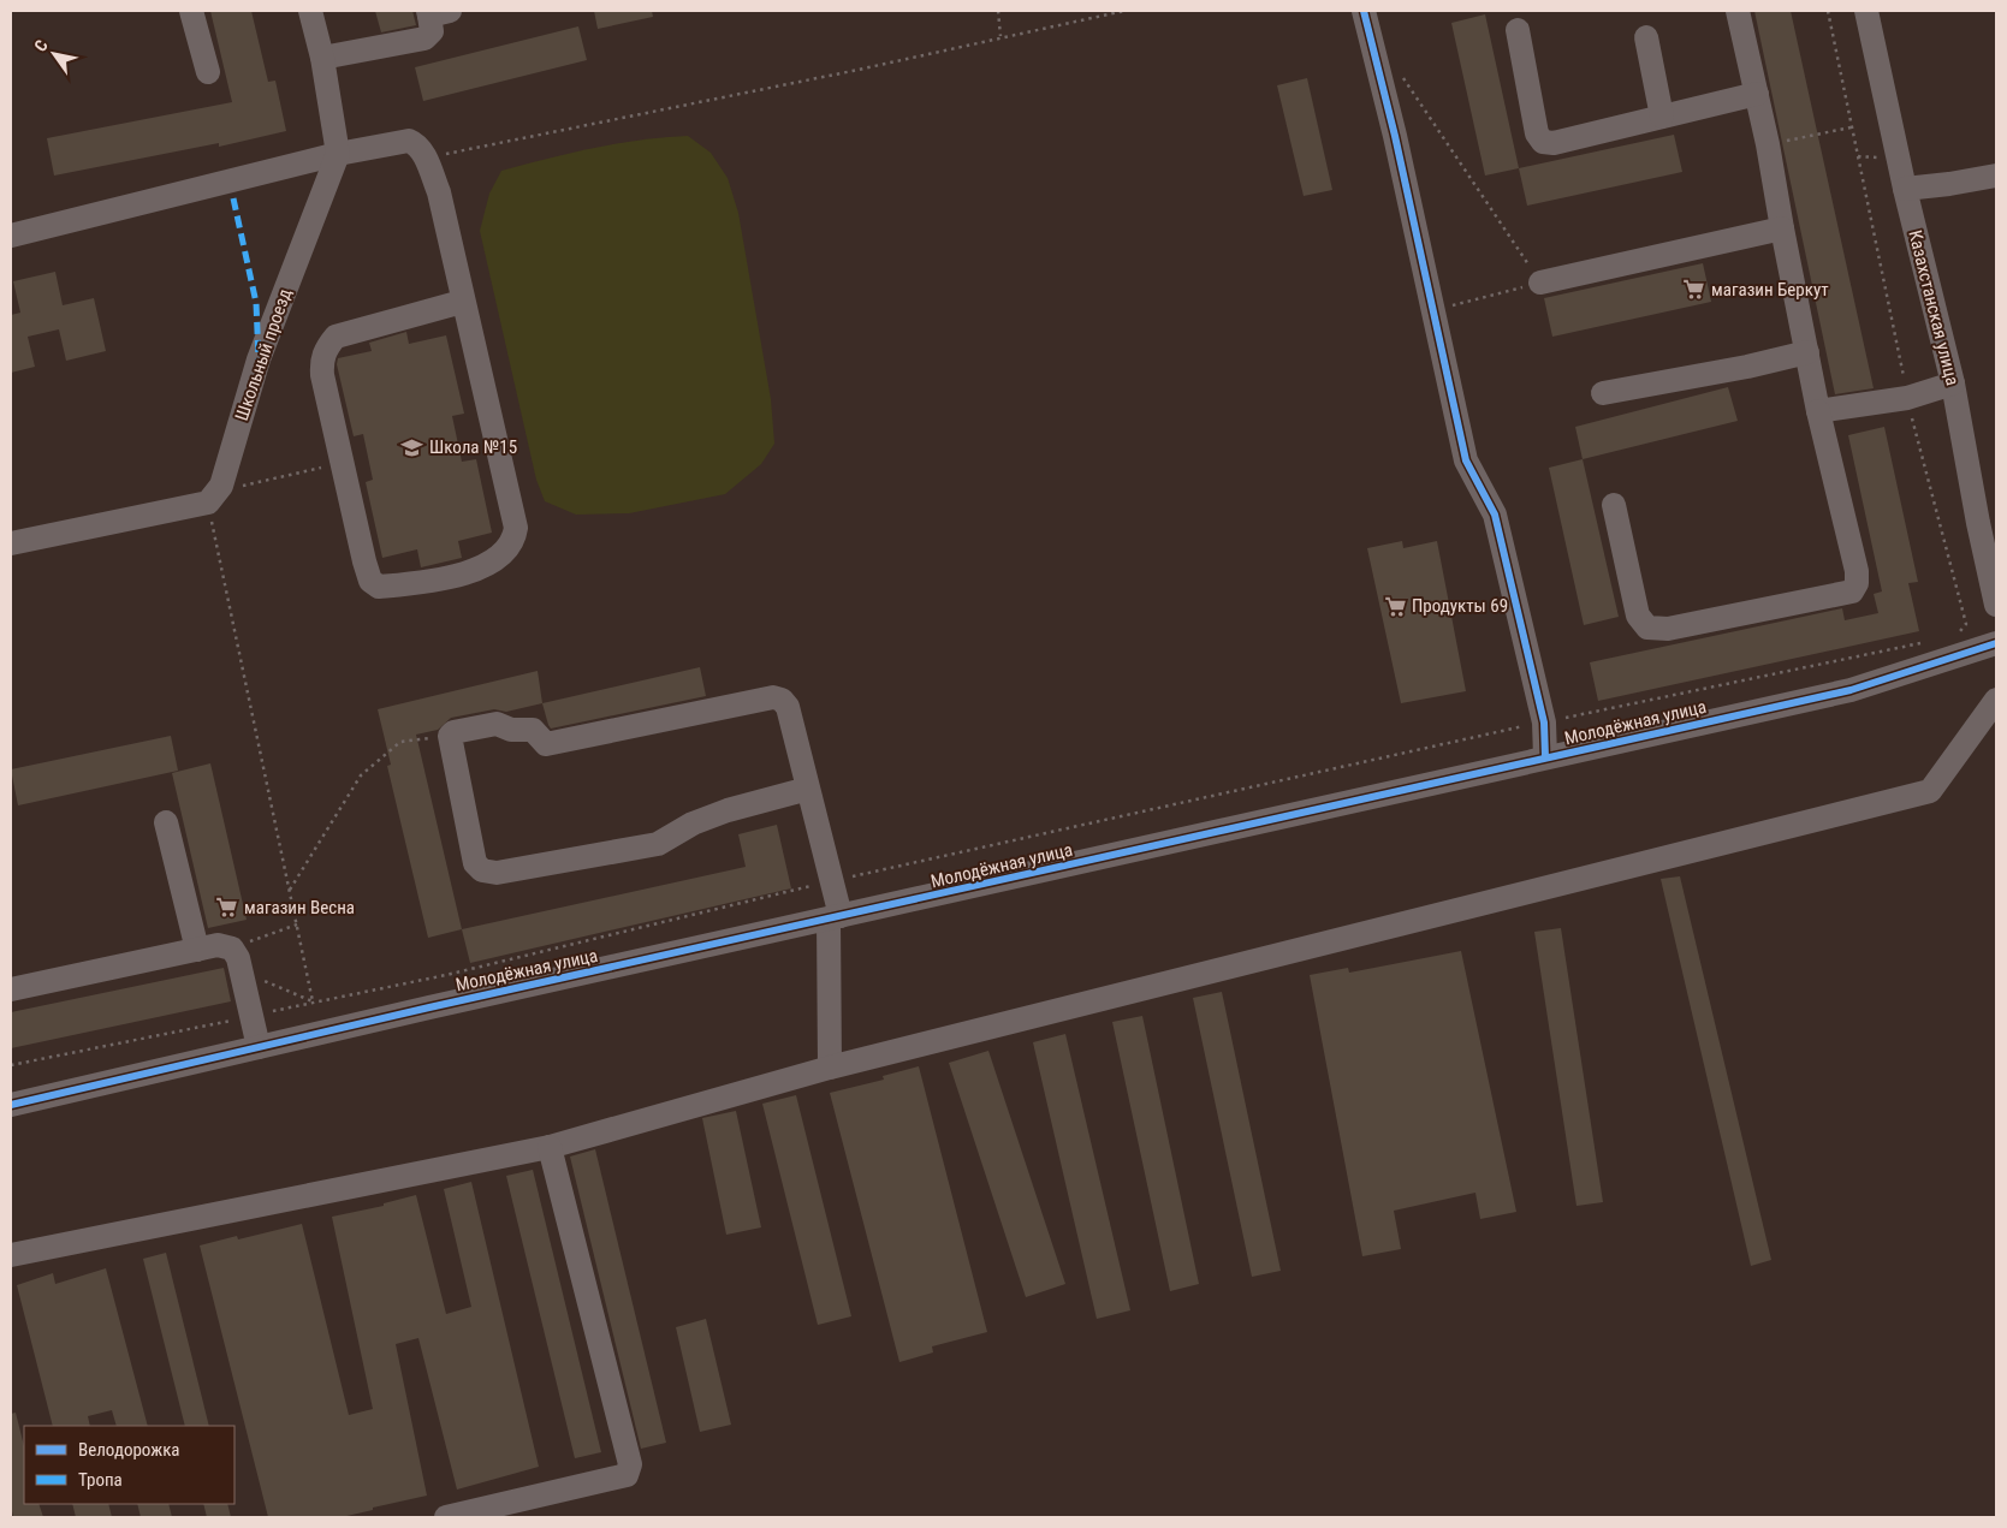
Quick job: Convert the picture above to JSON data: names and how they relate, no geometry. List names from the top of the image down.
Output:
{
  "streets": {
    "street": ["Казахстанская улица", "Школьный проезд", "Молодёжная улица"]
  },
  "places": {
    "supermarket": ["магазин Беркут", "Продукты 69", "магазин Весна"],
    "school or university": ["Школа №15"]
  },
  "legend": ["Велодорожка", "Тропа"],
  "north": "top left"
}
